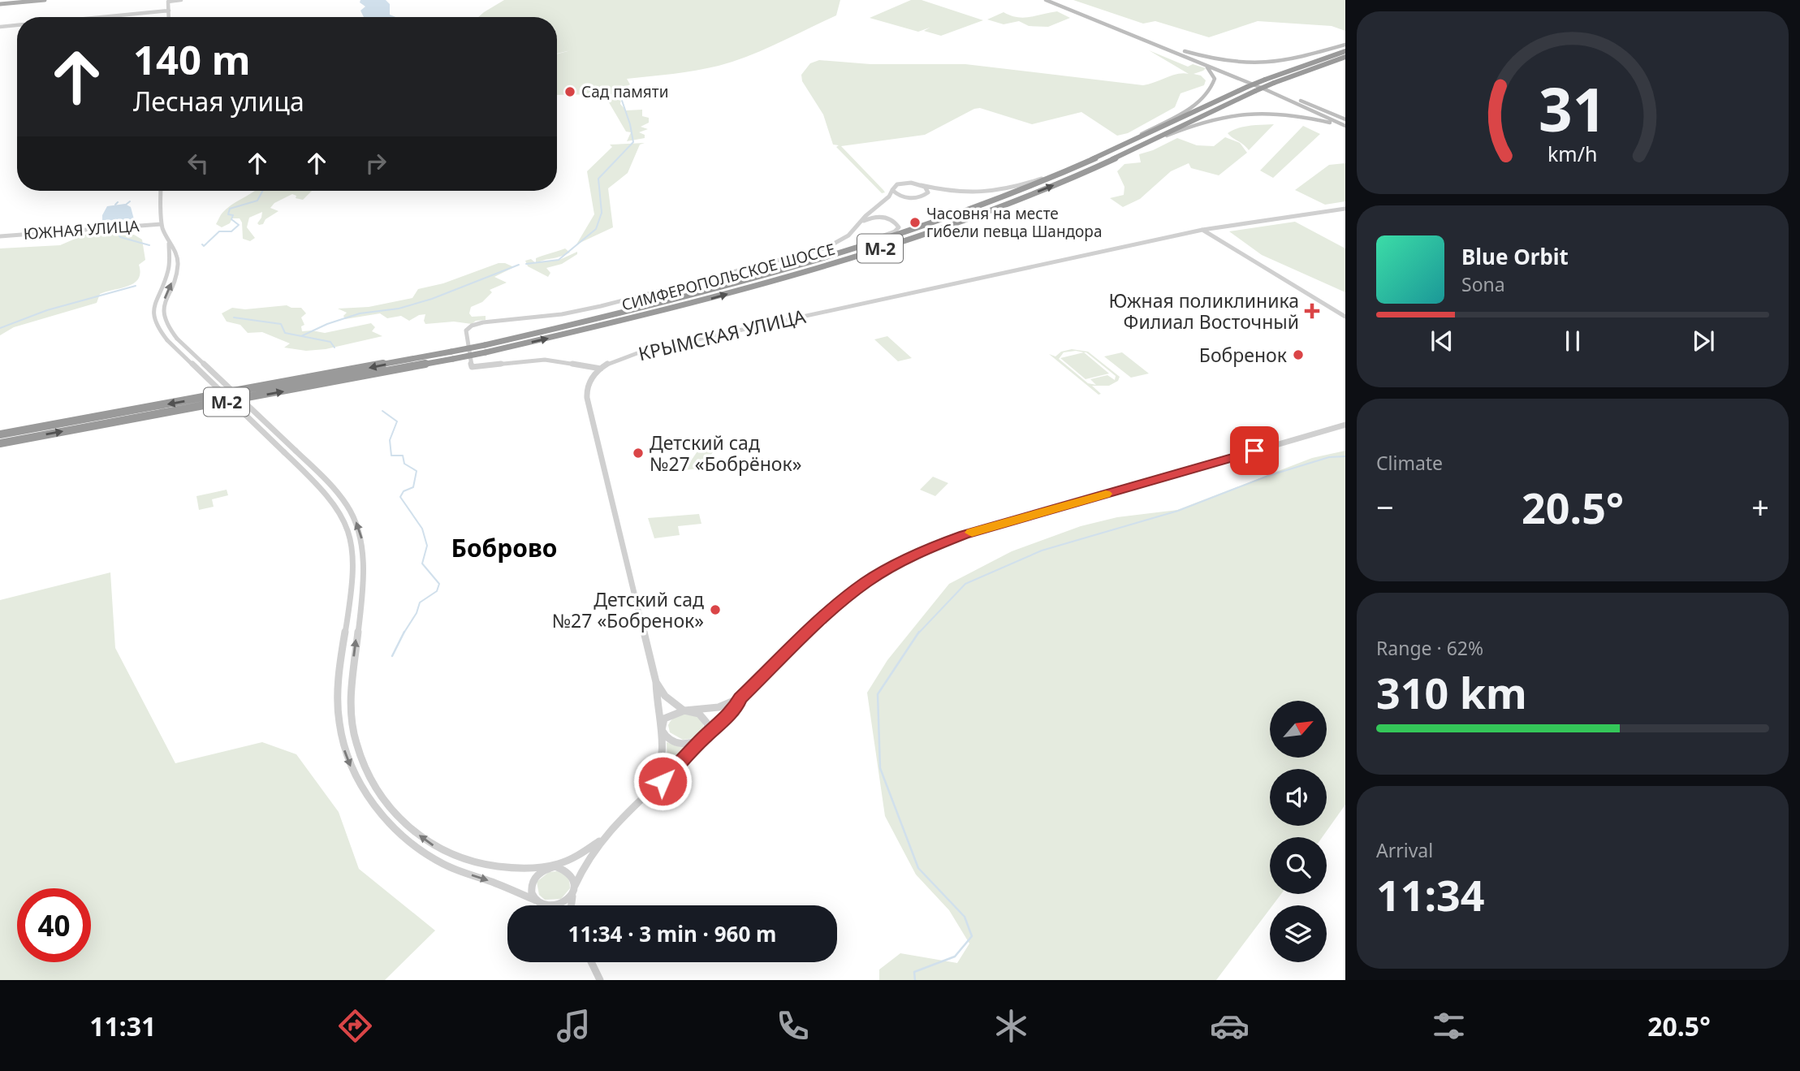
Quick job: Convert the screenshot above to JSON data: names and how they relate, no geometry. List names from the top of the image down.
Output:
{
  "streets": {
    "highway": ["М-2", "СИМФЕРОПОЛЬСКОЕ ШОССЕ"],
    "street": ["ЮЖНАЯ УЛИЦА", "КРЫМСКАЯ УЛИЦА"]
  },
  "crossings": [
    ["М-2", "СИМФЕРОПОЛЬСКОЕ ШОССЕ"]
  ],
  "districts": ["Боброво"],
  "places": {
    "other": [
      "Сад памяти",
      "Часовня на месте гибели певца Шандора",
      "Бобренок",
      "Детский сад №27 «Бобрёнок»",
      "Детский сад №27 «Бобренок»"
    ],
    "health": ["Южная поликлиника Филиал Восточный"]
  },
  "north": "top right",
  "page": {
    "turn": ["140 m", "Лесная улица"],
    "song": ["Blue Orbit", "Sona"],
    "tile": [
      "Climate",
      ["Range · 62%", "310 km"],
      ["Arrival", "11:34"]
    ],
    "heat": ["−", "20.5°", "+"],
    "limit": "40",
    "trip": "11:34 · 3 min · 960 m",
    "tabs": ["11:31", "20.5°"],
    "gauge": ["31", "km/h"]
  }
}
